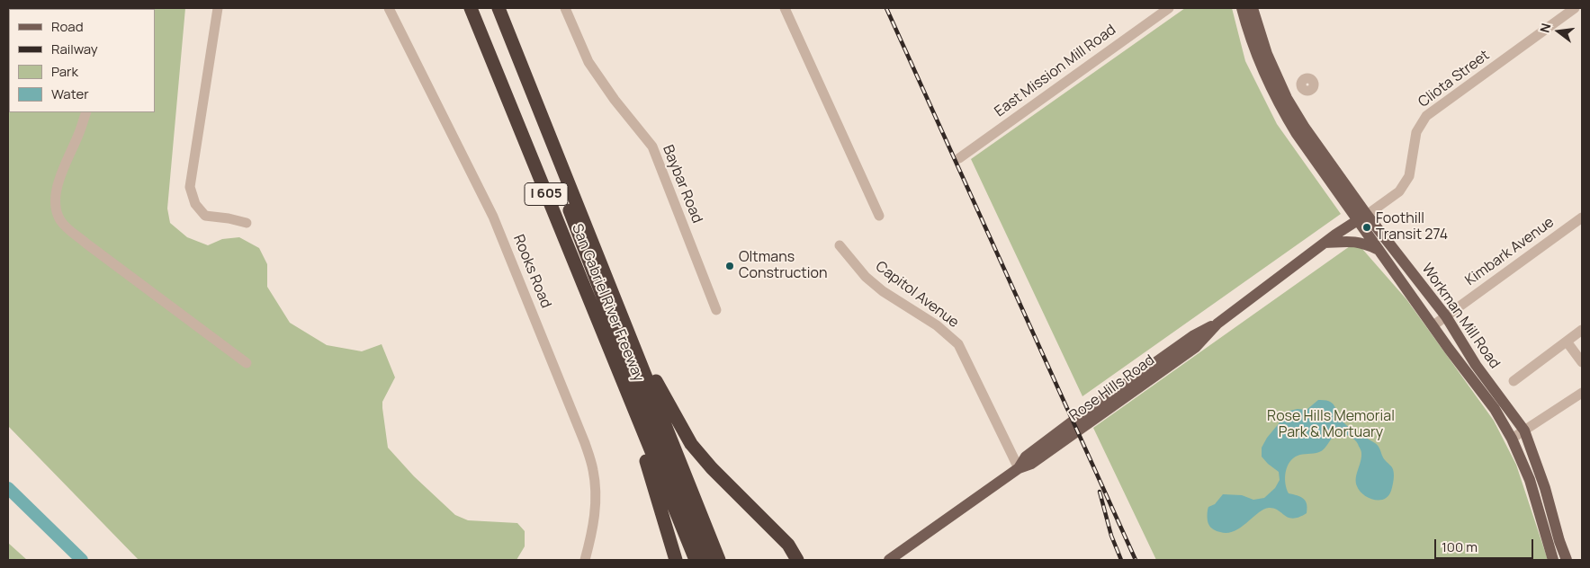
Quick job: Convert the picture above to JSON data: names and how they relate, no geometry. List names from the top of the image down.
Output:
{
  "streets": {
    "highway": ["I 605", "San Gabriel River Freeway"],
    "main road": ["Workman Mill Road", "Rose Hills Road"],
    "street": [
      "East Mission Mill Road",
      "Cliota Street",
      "Baybar Road",
      "Kimbark Avenue",
      "Rooks Road",
      "Capitol Avenue"
    ]
  },
  "crossings": [
    ["Cliota Street", "Workman Mill Road"],
    ["Cliota Street", "Rose Hills Road"],
    ["Kimbark Avenue", "Workman Mill Road"],
    ["Capitol Avenue", "Rose Hills Road"],
    ["Workman Mill Road", "Rose Hills Road"]
  ],
  "parks": ["Rose Hills Memorial Park & Mortuary"],
  "places": ["Foothill Transit 274", "Oltmans Construction"],
  "legend": [
    "Road",
    "Railway",
    "Park",
    "Water"
  ],
  "scale_bar": "100 m",
  "north": "left"
}
